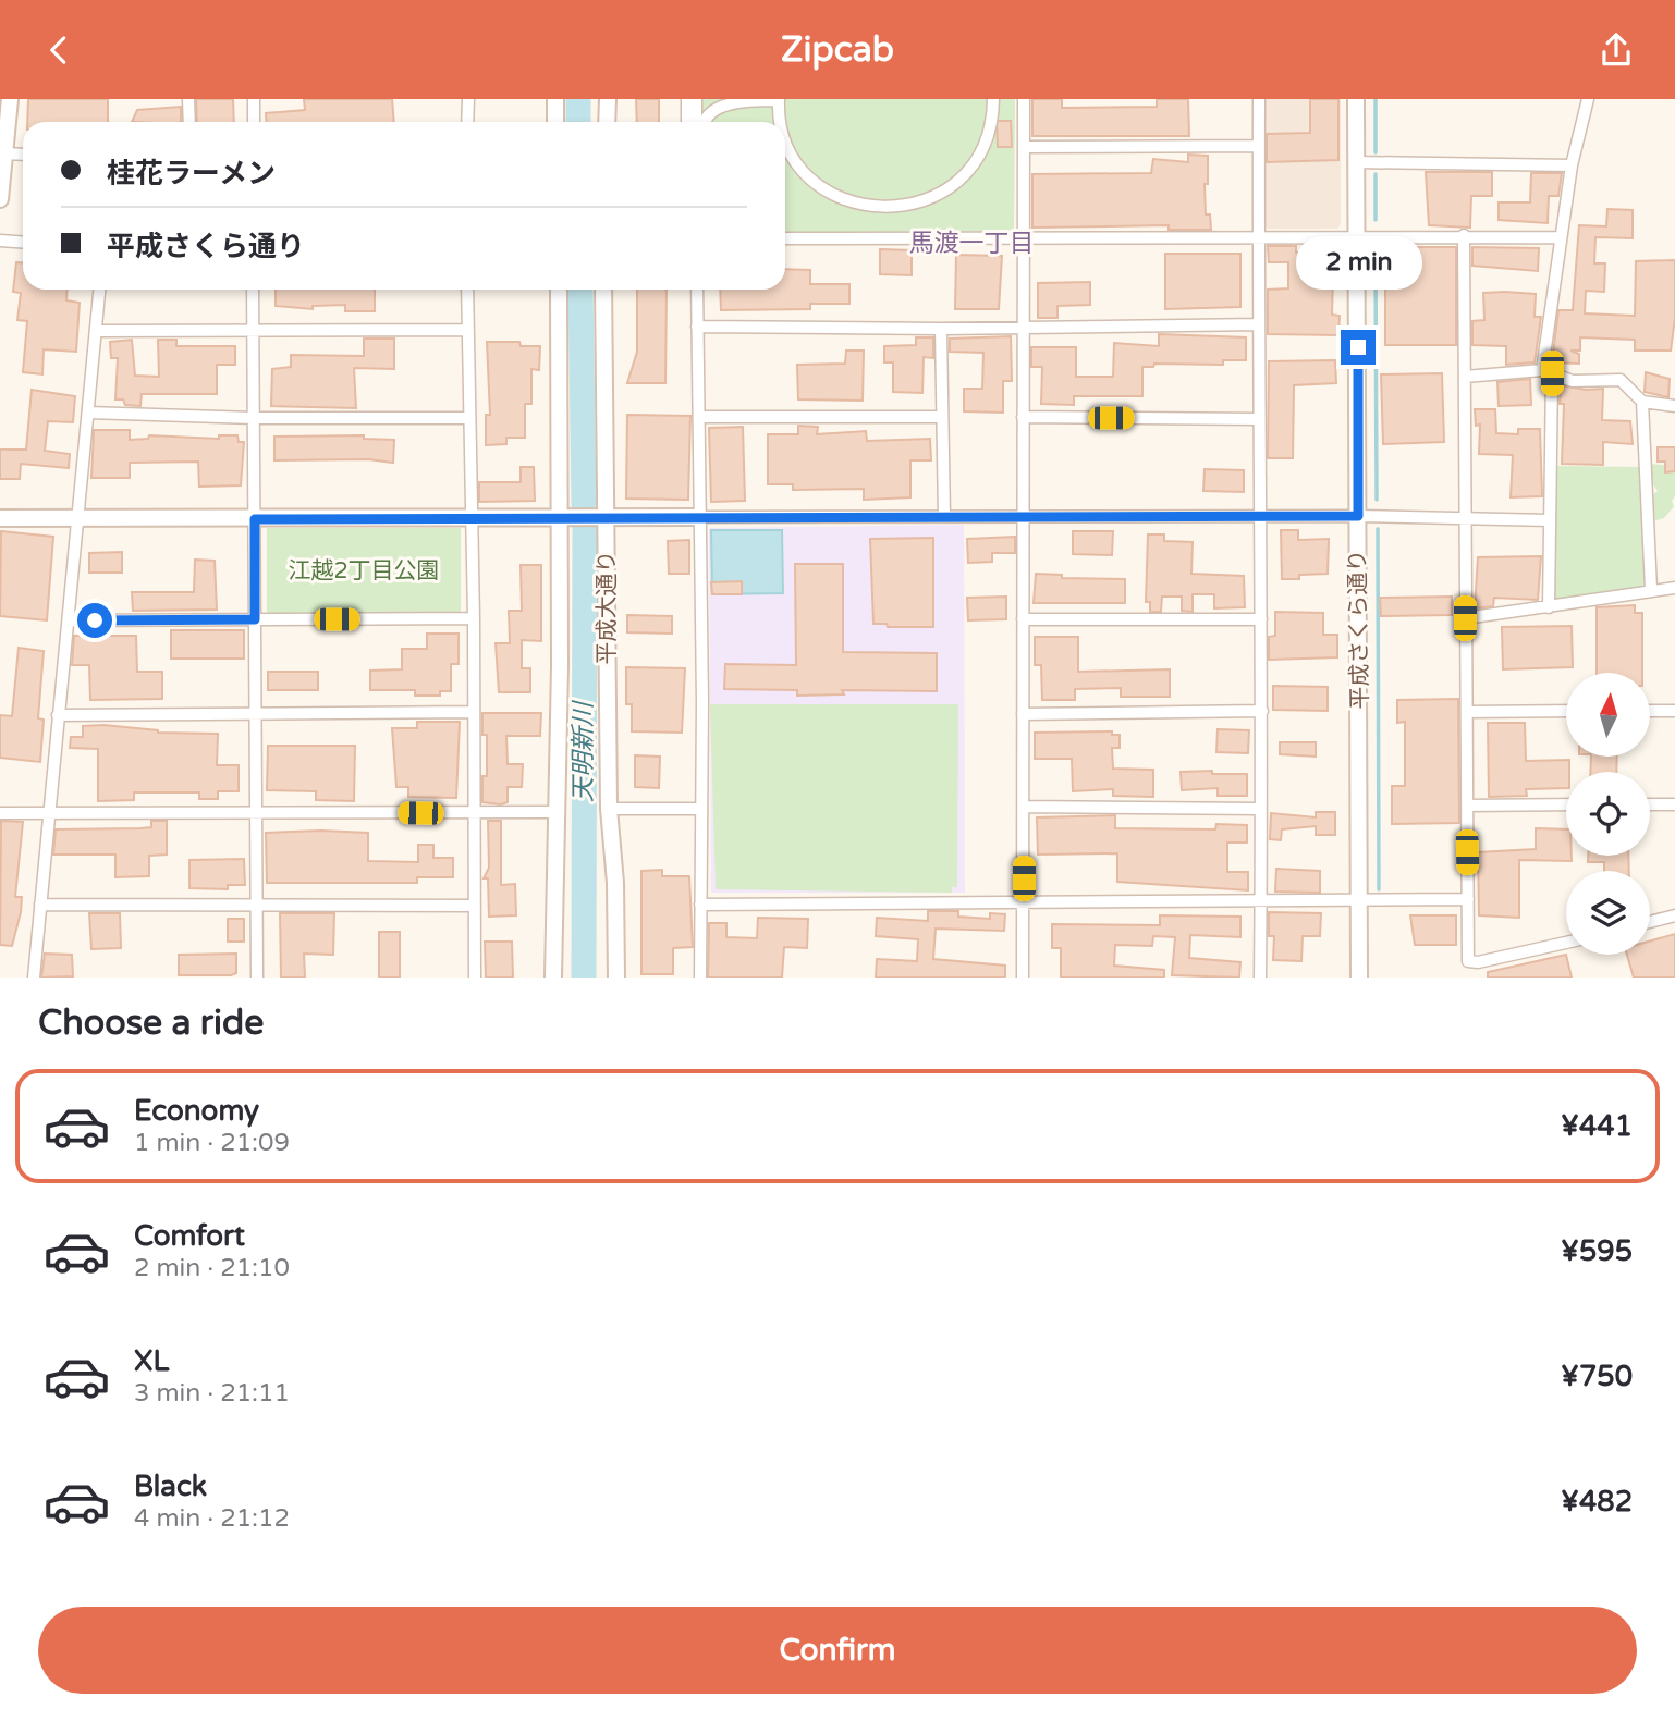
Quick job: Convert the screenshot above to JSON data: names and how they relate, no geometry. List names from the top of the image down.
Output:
{
  "streets": {
    "street": ["平成大通り", "平成さくら通り"]
  },
  "districts": ["馬渡一丁目"],
  "water": ["天明新川"],
  "parks": ["江越2丁目公園"],
  "north": "top",
  "page": {
    "header": "Zipcab",
    "banner": ["桂花ラーメン", "平成さくら通り"],
    "bubble": "2 min",
    "heading": "Choose a ride",
    "list": [
      {
        "name": "Economy",
        "note": "1 min · 21:09",
        "value": "¥441"
      },
      {
        "name": "Comfort",
        "note": "2 min · 21:10",
        "value": "¥595"
      },
      {
        "name": "XL",
        "note": "3 min · 21:11",
        "value": "¥750"
      },
      {
        "name": "Black",
        "note": "4 min · 21:12",
        "value": "¥482"
      }
    ],
    "buttons": "Confirm"
  }
}
